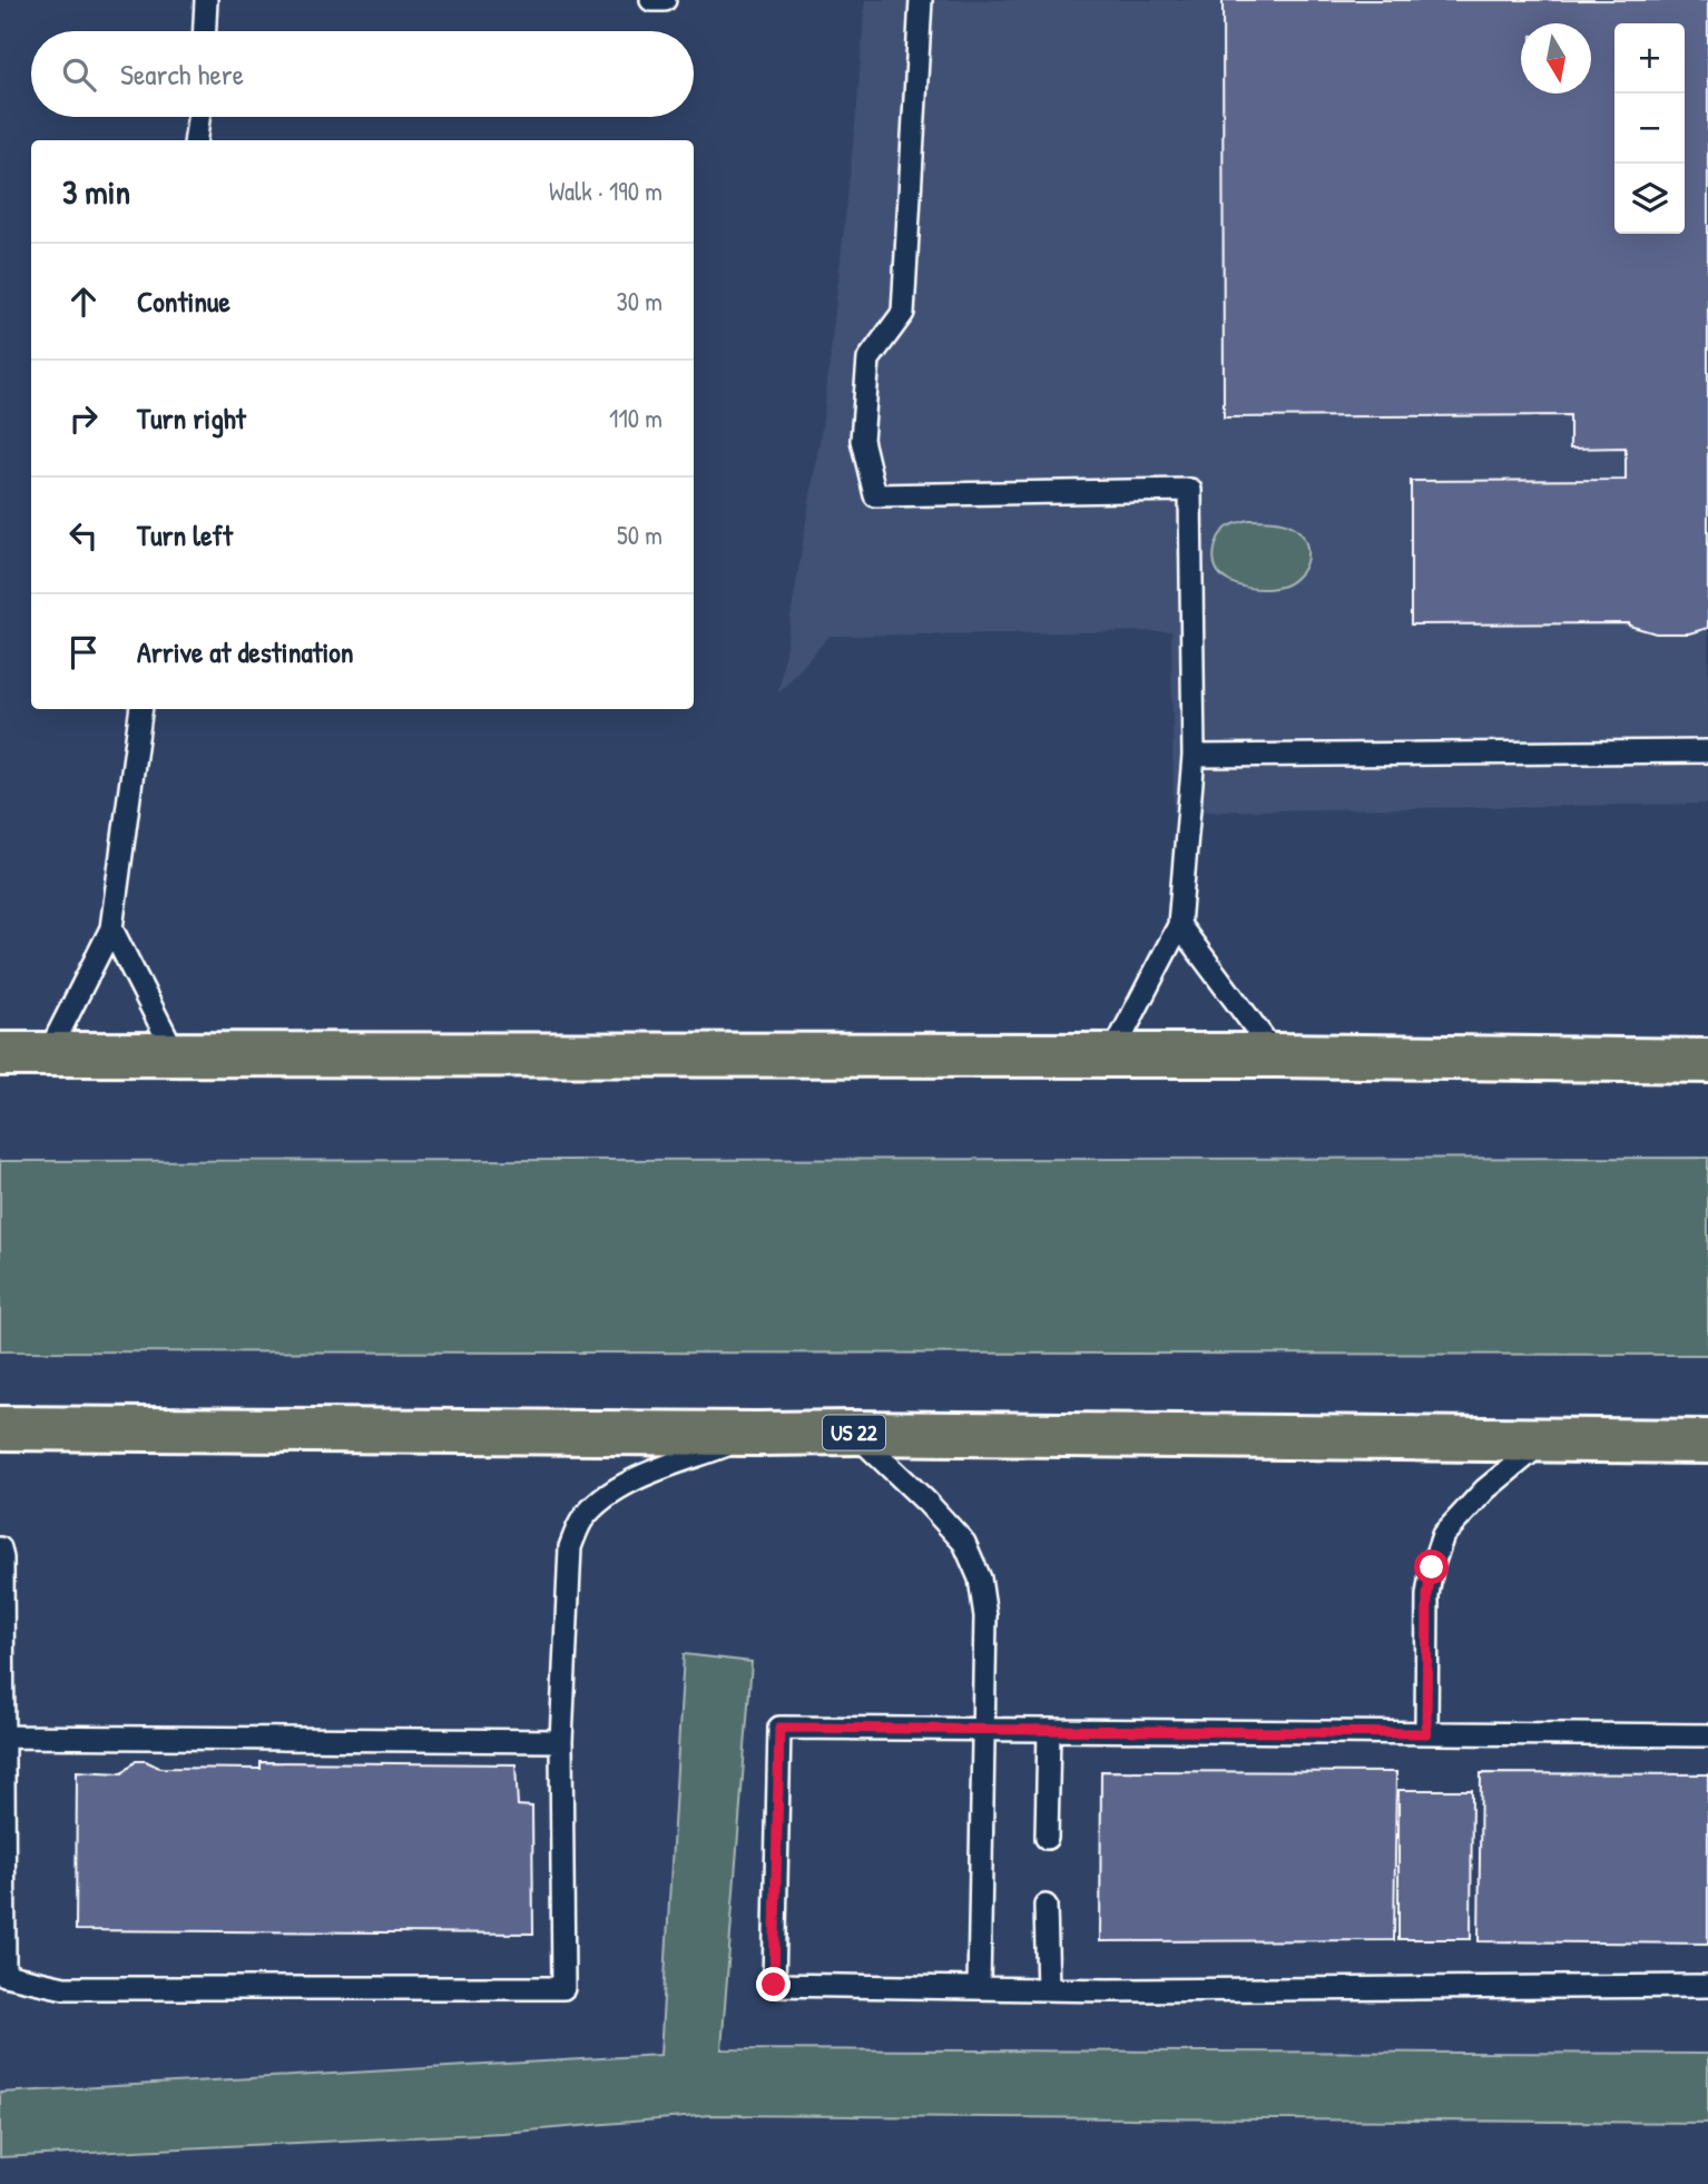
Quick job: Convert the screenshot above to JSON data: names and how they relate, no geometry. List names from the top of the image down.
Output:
{
  "streets": {
    "highway": ["US 22"]
  },
  "north": "bottom",
  "page": {
    "map_buttons": ["+", "−"],
    "search": "Search here",
    "heading": ["3 min", "Walk · 190 m"],
    "list": [
      ["Continue", "30 m"],
      ["Turn right", "110 m"],
      ["Turn left", "50 m"],
      "Arrive at destination"
    ]
  }
}
